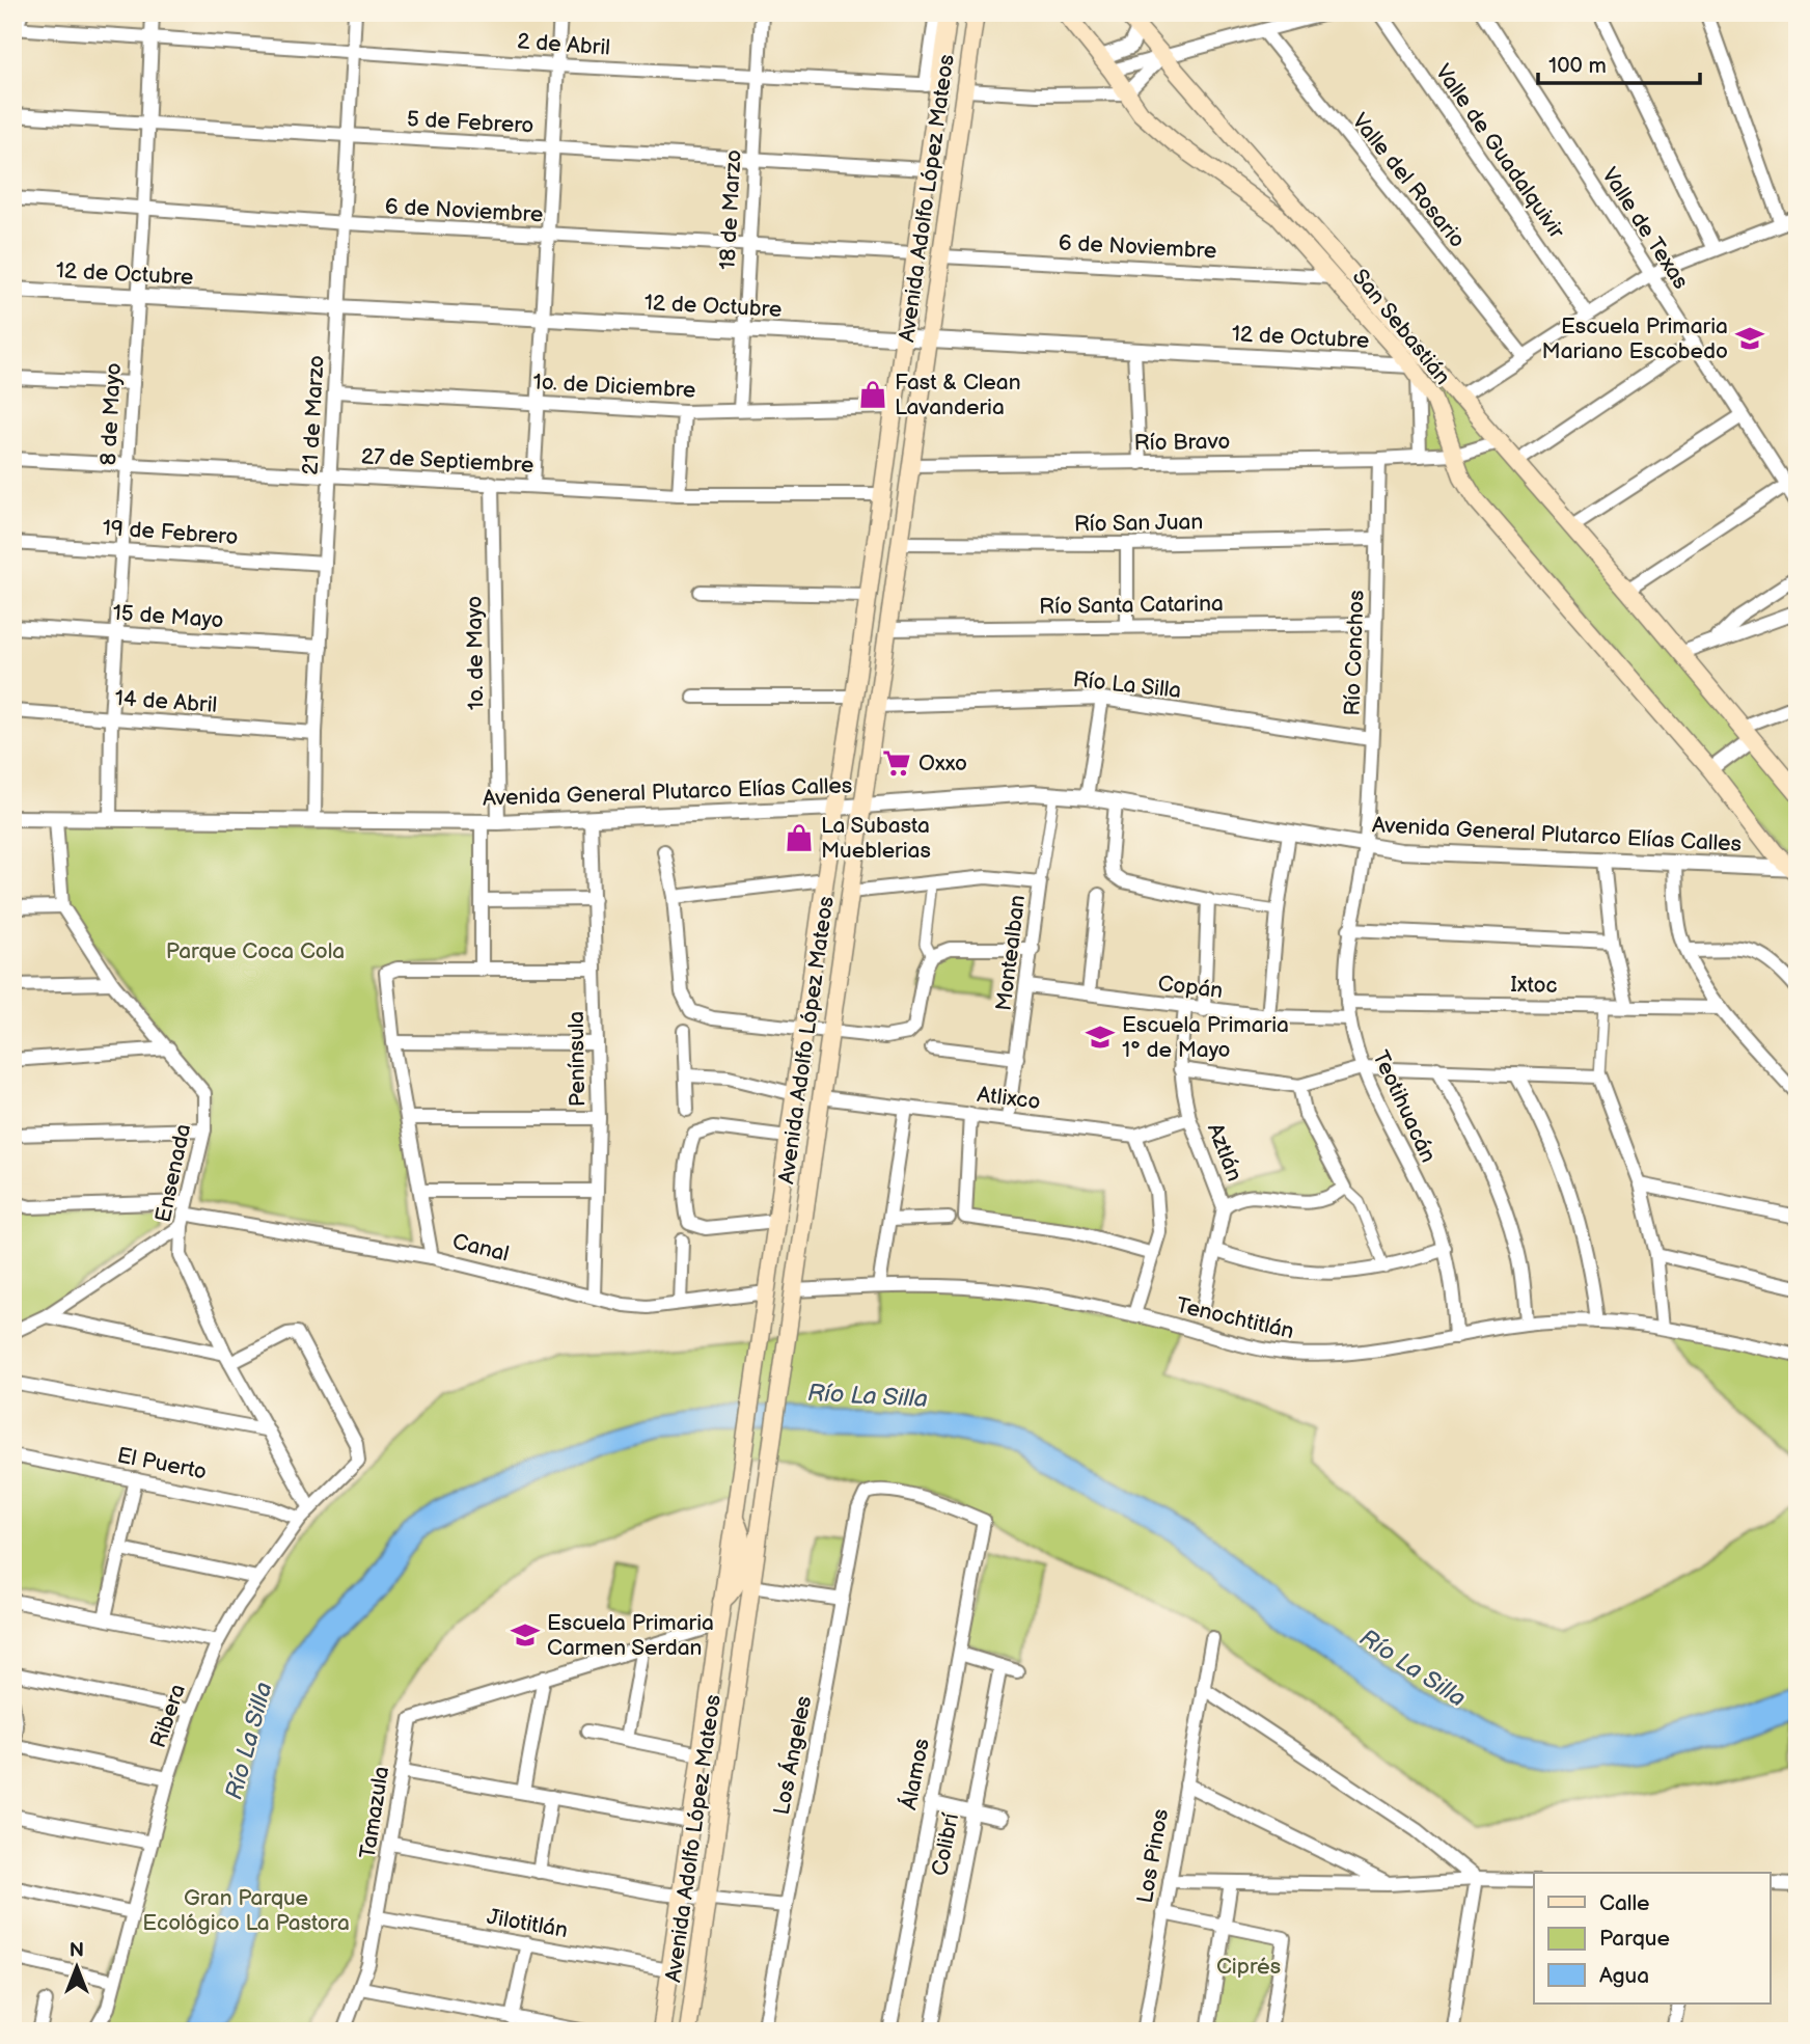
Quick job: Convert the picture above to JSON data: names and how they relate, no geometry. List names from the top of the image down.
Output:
{
  "streets": {
    "main road": ["Avenida Adolfo López Mateos", "San Sebastián"],
    "street": [
      "2 de Abril",
      "5 de Febrero",
      "Valle de Guadalquivir",
      "Valle del Rosario",
      "18 de Marzo",
      "6 de Noviembre",
      "Valle de Texas",
      "12 de Octubre",
      "1o. de Diciembre",
      "8 de Mayo",
      "21 de Marzo",
      "Río Bravo",
      "27 de Septiembre",
      "Río San Juan",
      "19 de Febrero",
      "Río Santa Catarina",
      "15 de Mayo",
      "1o. de Mayo",
      "Río Conchos",
      "Río La Silla",
      "14 de Abril",
      "Avenida General Plutarco Elías Calles",
      "Montealban",
      "Ixtoc",
      "Copán",
      "Península",
      "Atlixco",
      "Teotihuacán",
      "Aztlán",
      "Ensenada",
      "Canal",
      "Tenochtitlán",
      "El Puerto",
      "Ribera",
      "Los Ángeles",
      "Álamos",
      "Tamazula",
      "Colibrí",
      "Los Pinos",
      "Jilotitlán"
    ]
  },
  "crossings": [
    ["2 de Abril", "Avenida Adolfo López Mateos"],
    ["2 de Abril", "18 de Marzo"],
    ["2 de Abril", "8 de Mayo"],
    ["2 de Abril", "21 de Marzo"],
    ["5 de Febrero", "Avenida Adolfo López Mateos"],
    ["5 de Febrero", "18 de Marzo"],
    ["5 de Febrero", "8 de Mayo"],
    ["5 de Febrero", "21 de Marzo"],
    ["Avenida Adolfo López Mateos", "6 de Noviembre"],
    ["Avenida Adolfo López Mateos", "12 de Octubre"],
    ["Avenida Adolfo López Mateos", "1o. de Diciembre"],
    ["Avenida Adolfo López Mateos", "Río Bravo"],
    ["Avenida Adolfo López Mateos", "27 de Septiembre"],
    ["Avenida Adolfo López Mateos", "Río San Juan"],
    ["Avenida Adolfo López Mateos", "Río Santa Catarina"],
    ["Avenida Adolfo López Mateos", "Río La Silla"],
    ["Avenida Adolfo López Mateos", "Avenida General Plutarco Elías Calles"],
    ["Avenida Adolfo López Mateos", "Atlixco"],
    ["Avenida Adolfo López Mateos", "Canal"],
    ["Avenida Adolfo López Mateos", "Tenochtitlán"],
    ["Avenida Adolfo López Mateos", "Jilotitlán"],
    ["18 de Marzo", "6 de Noviembre"],
    ["18 de Marzo", "12 de Octubre"],
    ["18 de Marzo", "1o. de Diciembre"],
    ["6 de Noviembre", "San Sebastián"],
    ["6 de Noviembre", "8 de Mayo"],
    ["6 de Noviembre", "21 de Marzo"],
    ["12 de Octubre", "San Sebastián"],
    ["12 de Octubre", "8 de Mayo"],
    ["12 de Octubre", "21 de Marzo"],
    ["San Sebastián", "Río Bravo"],
    ["San Sebastián", "Avenida General Plutarco Elías Calles"],
    ["1o. de Diciembre", "21 de Marzo"],
    ["8 de Mayo", "27 de Septiembre"],
    ["8 de Mayo", "19 de Febrero"],
    ["8 de Mayo", "15 de Mayo"],
    ["8 de Mayo", "14 de Abril"],
    ["8 de Mayo", "Avenida General Plutarco Elías Calles"],
    ["21 de Marzo", "27 de Septiembre"],
    ["21 de Marzo", "19 de Febrero"],
    ["21 de Marzo", "15 de Mayo"],
    ["21 de Marzo", "14 de Abril"],
    ["21 de Marzo", "Avenida General Plutarco Elías Calles"],
    ["Río Bravo", "Río Conchos"],
    ["27 de Septiembre", "1o. de Mayo"],
    ["Río San Juan", "Río Conchos"],
    ["Río Santa Catarina", "Río Conchos"],
    ["1o. de Mayo", "Avenida General Plutarco Elías Calles"],
    ["Río Conchos", "Río La Silla"],
    ["Río Conchos", "Avenida General Plutarco Elías Calles"],
    ["Río Conchos", "Teotihuacán"],
    ["Avenida General Plutarco Elías Calles", "Montealban"],
    ["Avenida General Plutarco Elías Calles", "Península"],
    ["Avenida General Plutarco Elías Calles", "Teotihuacán"],
    ["Avenida General Plutarco Elías Calles", "Ensenada"],
    ["Montealban", "Copán"],
    ["Montealban", "Atlixco"],
    ["Ixtoc", "Teotihuacán"],
    ["Copán", "Teotihuacán"],
    ["Copán", "Aztlán"],
    ["Península", "Canal"],
    ["Atlixco", "Aztlán"],
    ["Teotihuacán", "Tenochtitlán"],
    ["Ensenada", "Canal"],
    ["Ensenada", "Ribera"],
    ["El Puerto", "Ribera"],
    ["Los Ángeles", "Álamos"],
    ["Tamazula", "Jilotitlán"]
  ],
  "water": ["Río La Silla"],
  "parks": ["Parque Coca Cola", "Gran Parque Ecológico La Pastora", "Ciprés"],
  "places": {
    "school or university": ["Escuela Primaria Mariano Escobedo", "Escuela Primaria 1° de Mayo", "Escuela Primaria Carmen Serdan"],
    "shop": ["Fast & Clean Lavanderia", "La Subasta Mueblerias"],
    "supermarket": ["Oxxo"]
  },
  "legend": ["Calle", "Parque", "Agua"],
  "scale_bar": "100 m",
  "north": "top"
}
